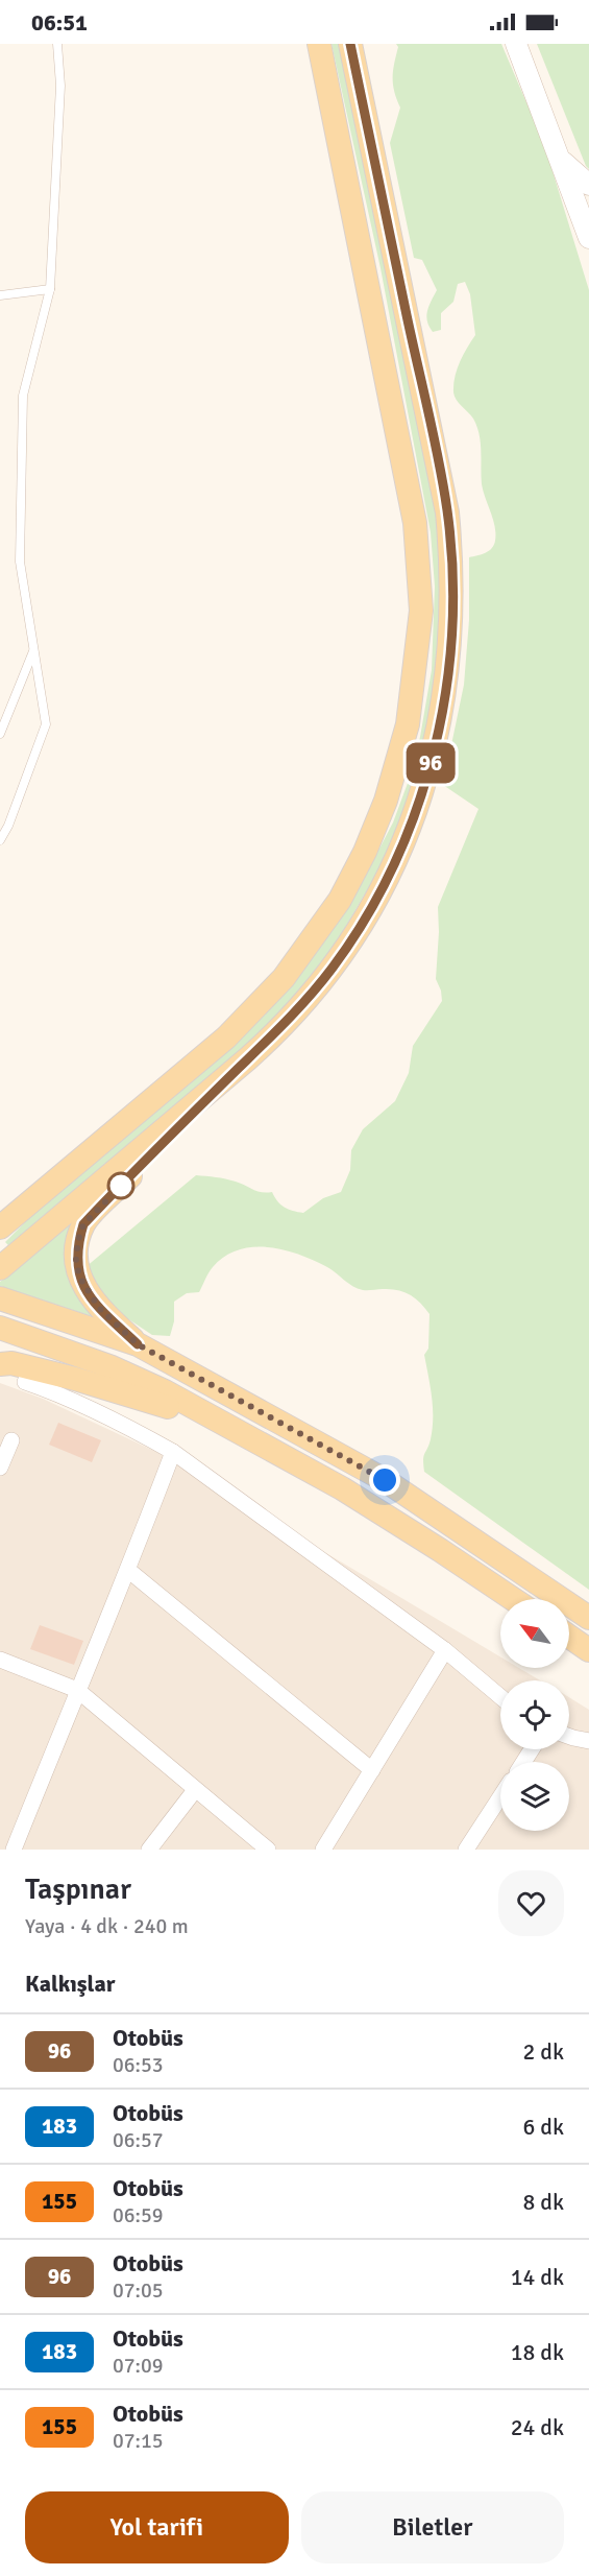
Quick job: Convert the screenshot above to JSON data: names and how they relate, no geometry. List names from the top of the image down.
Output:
{
  "lines": ["bus line 96"],
  "north": "top left",
  "page": {
    "status": "06:51",
    "on_map": "96",
    "heading": [
      ["Taşpınar", "Yaya · 4 dk · 240 m"],
      "Kalkışlar"
    ],
    "list": [
      {
        "mark": "96",
        "name": "Otobüs",
        "note": "06:53",
        "value": "2 dk"
      },
      {
        "mark": "183",
        "name": "Otobüs",
        "note": "06:57",
        "value": "6 dk"
      },
      {
        "mark": "155",
        "name": "Otobüs",
        "note": "06:59",
        "value": "8 dk"
      },
      {
        "mark": "96",
        "name": "Otobüs",
        "note": "07:05",
        "value": "14 dk"
      },
      {
        "mark": "183",
        "name": "Otobüs",
        "note": "07:09",
        "value": "18 dk"
      },
      {
        "mark": "155",
        "name": "Otobüs",
        "note": "07:15",
        "value": "24 dk"
      }
    ],
    "buttons": ["Yol tarifi", "Biletler"]
  }
}
